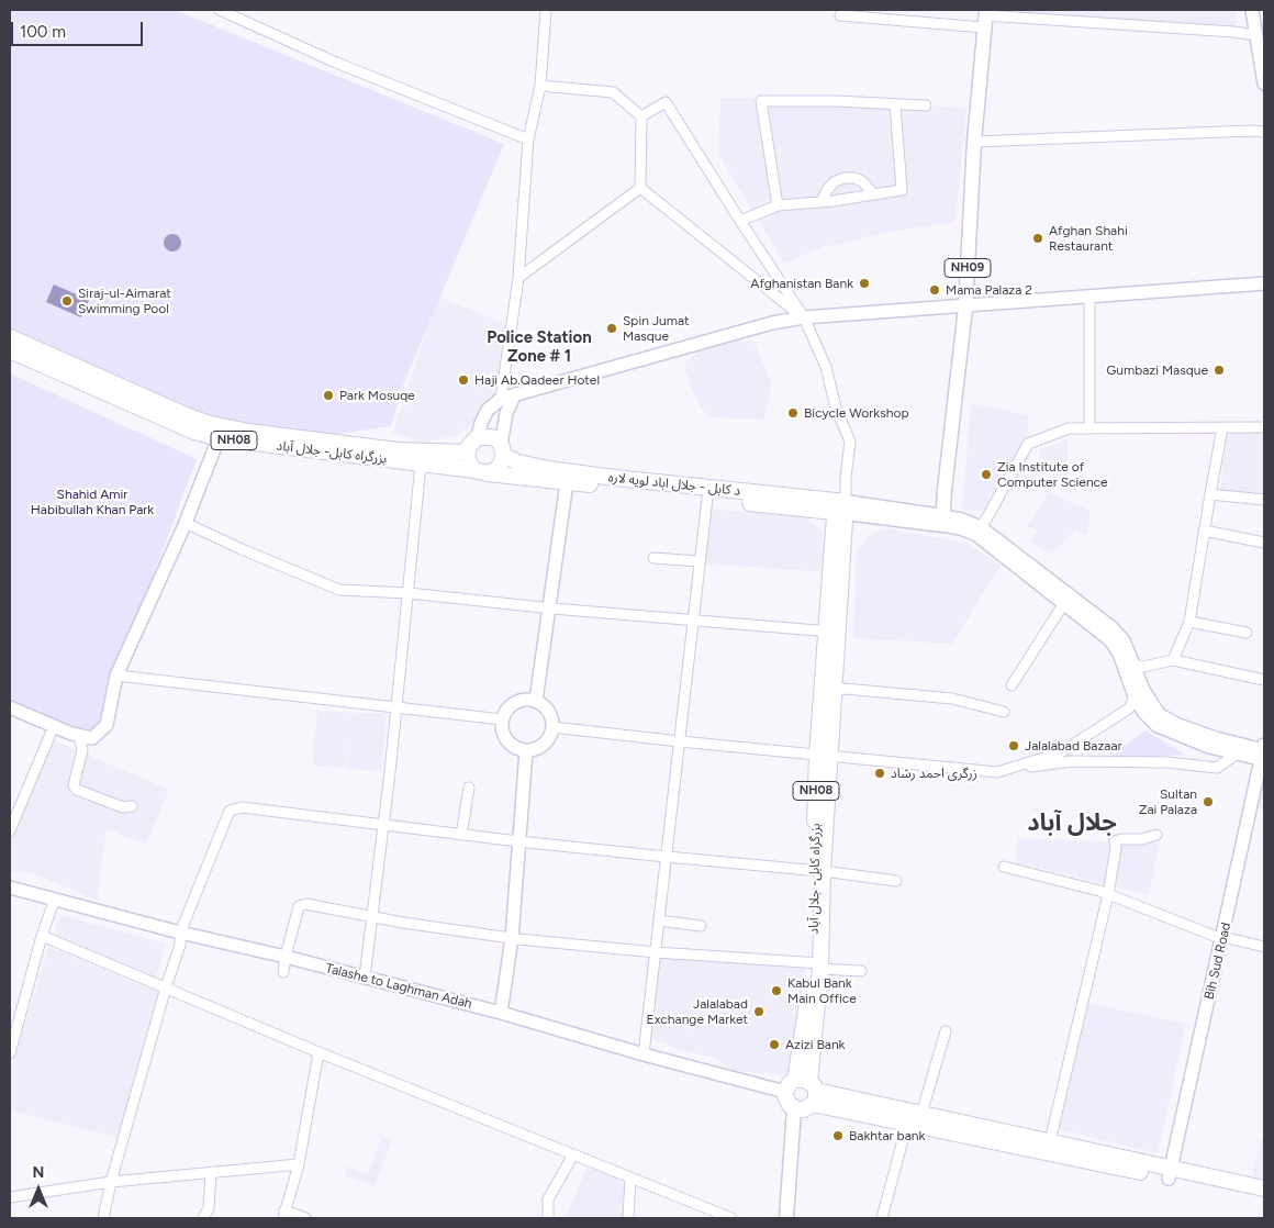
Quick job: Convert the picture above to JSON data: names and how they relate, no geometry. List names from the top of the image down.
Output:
{
  "streets": {
    "highway": ["NH08", "بزرگراه کابل- جلال آباد", "د کابل - جلال اباد لویه لاره"],
    "main road": ["NH09", "Bih Sud Road", "Talashe to Laghman Adah"]
  },
  "crossings": [
    ["بزرگراه کابل- جلال آباد", "د کابل - جلال اباد لویه لاره"],
    ["بزرگراه کابل- جلال آباد", "Talashe to Laghman Adah"]
  ],
  "districts": ["Police Station Zone # 1", "جلال آباد"],
  "parks": ["Shahid Amir Habibullah Khan Park"],
  "places": [
    "Afghan Shahi Restaurant",
    "Afghanistan Bank",
    "Mama Palaza 2",
    "Siraj-ul-Aimarat Swimming Pool",
    "Spin Jumat Masque",
    "Gumbazi Masque",
    "Haji Ab.Qadeer Hotel",
    "Park Mosuqe",
    "Bicycle Workshop",
    "Zia Institute of Computer Science",
    "Jalalabad Bazaar",
    "زرگری احمد رشاد",
    "Sultan Zai Palaza",
    "Kabul Bank Main Office",
    "Jalalabad Exchange Market",
    "Azizi Bank",
    "Bakhtar bank"
  ],
  "scale_bar": "100 m",
  "north": "top"
}
